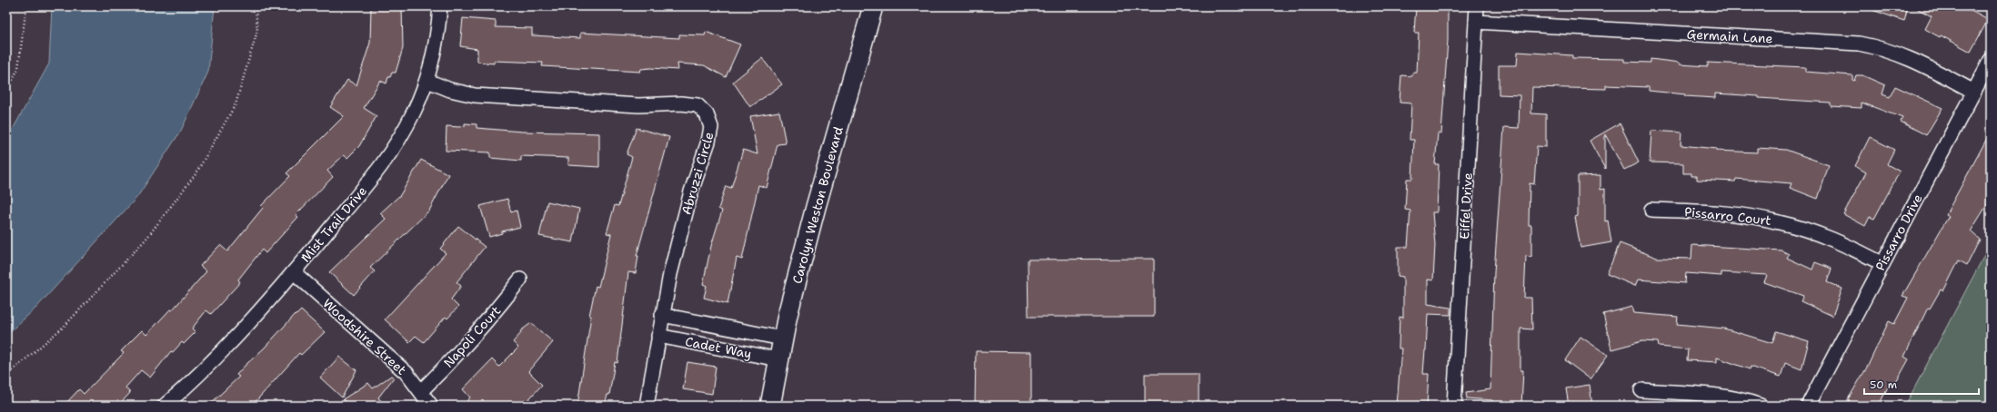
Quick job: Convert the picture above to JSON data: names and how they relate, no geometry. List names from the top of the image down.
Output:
{
  "streets": {
    "street": [
      "Germain Lane",
      "Abruzzi Circle",
      "Carolyn Weston Boulevard",
      "Eiffel Drive",
      "Pissarro Court",
      "Mist Trail Drive",
      "Pissarro Drive",
      "Woodshire Street",
      "Napoli Court",
      "Cadet Way"
    ]
  },
  "crossings": [
    ["Germain Lane", "Eiffel Drive"],
    ["Germain Lane", "Pissarro Drive"],
    ["Abruzzi Circle", "Mist Trail Drive"],
    ["Abruzzi Circle", "Cadet Way"],
    ["Carolyn Weston Boulevard", "Cadet Way"],
    ["Pissarro Court", "Pissarro Drive"],
    ["Mist Trail Drive", "Woodshire Street"],
    ["Woodshire Street", "Napoli Court"]
  ],
  "scale_bar": "50 m"
}
